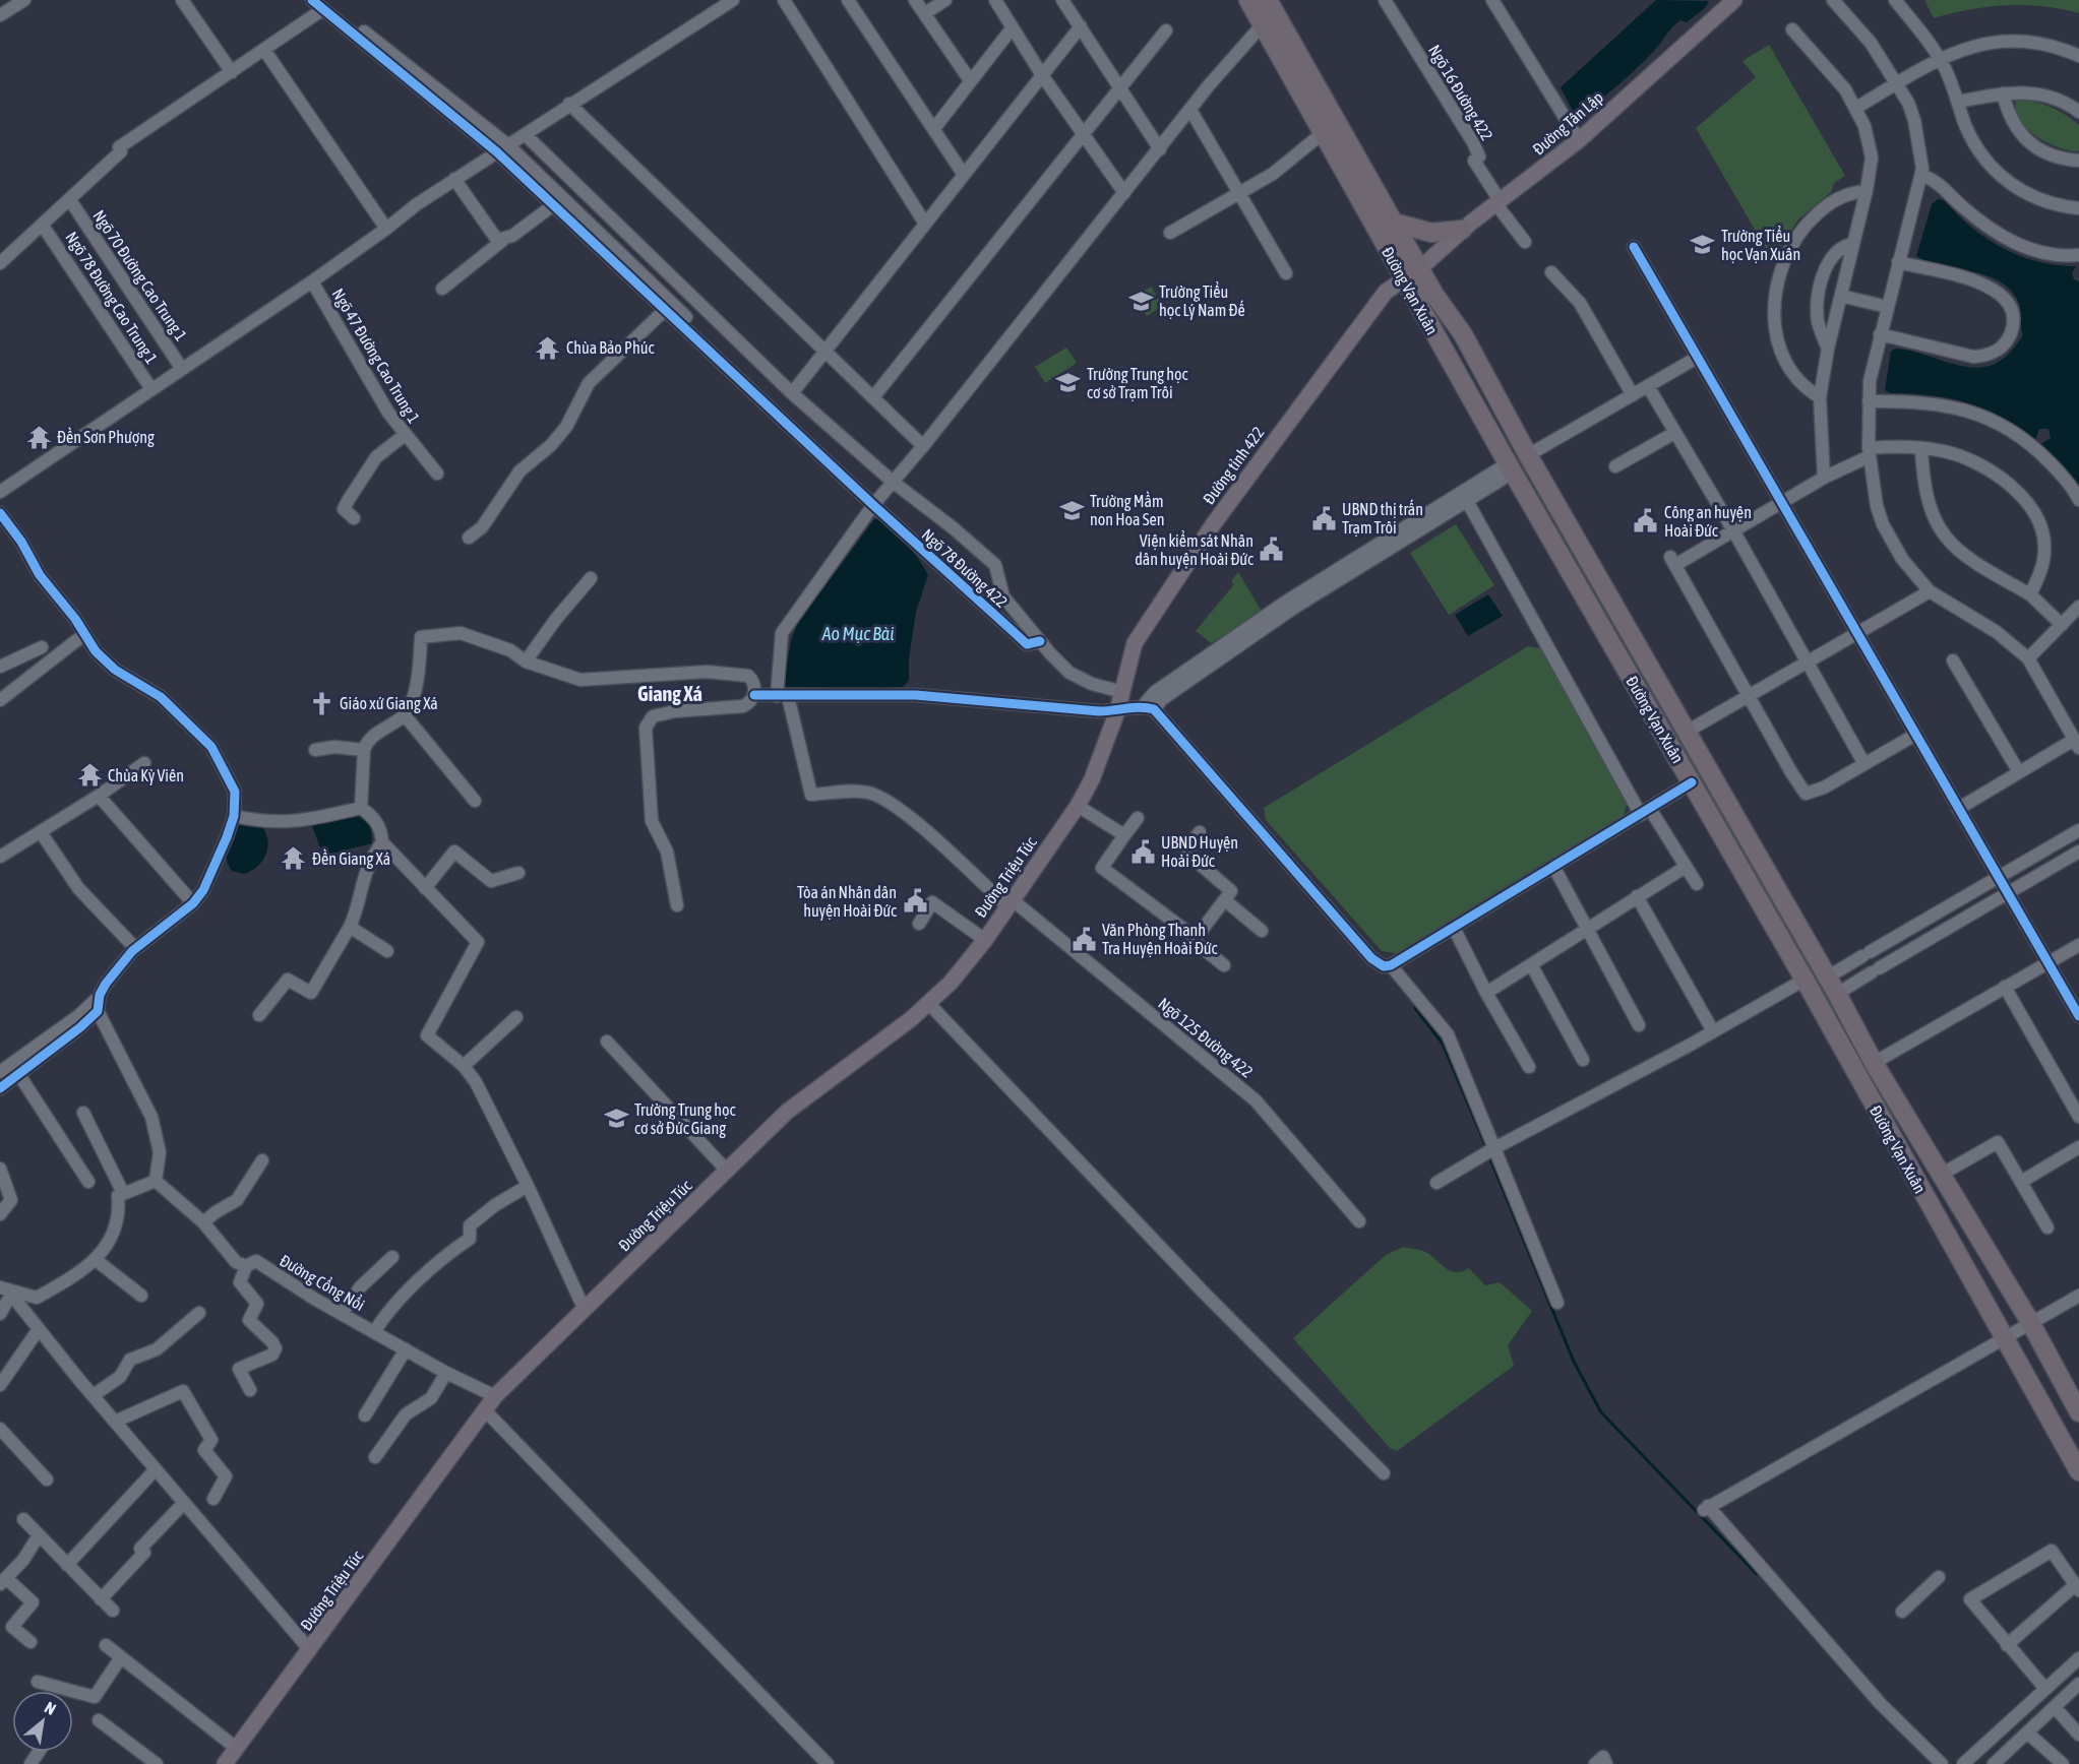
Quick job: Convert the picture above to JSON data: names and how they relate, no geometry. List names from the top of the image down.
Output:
{
  "streets": {
    "highway": ["Đường Vạn Xuân"],
    "main road": ["Đường Tân Lập", "Đường tỉnh 422", "Đường Triệu Túc"],
    "street": [
      "Ngõ 16 Đường 422",
      "Ngõ 70 Đường Cao Trung 1",
      "Ngõ 78 Đường Cao Trung 1",
      "Ngõ 47 Đường Cao Trung 1",
      "Ngõ 78 Đường 422",
      "Ngõ 125 Đường 422",
      "Đường Cổng Nổi"
    ]
  },
  "crossings": [
    ["Ngõ 16 Đường 422", "Đường Tân Lập"],
    ["Đường Tân Lập", "Đường Vạn Xuân"],
    ["Đường Tân Lập", "Đường tỉnh 422"],
    ["Đường Vạn Xuân", "Đường tỉnh 422"],
    ["Đường tỉnh 422", "Đường Triệu Túc"],
    ["Đường Triệu Túc", "Ngõ 125 Đường 422"],
    ["Đường Triệu Túc", "Đường Cổng Nổi"]
  ],
  "districts": ["Giang Xá"],
  "water": ["Ao Mục Bài"],
  "places": {
    "school or university": [
      "Trường Tiểu học Vạn Xuân",
      "Trường Tiểu học Lý Nam Đế",
      "Trường Trung học cơ sở Trạm Trôi",
      "Trường Mầm non Hoa Sen",
      "Trường Trung học cơ sở Đức Giang"
    ],
    "temple": [
      "Chùa Bảo Phúc",
      "Đền Sơn Phượng",
      "Chùa Kỳ Viên",
      "Đền Giang Xá"
    ],
    "public building": [
      "UBND thị trấn Trạm Trôi",
      "Công an huyện Hoài Đức",
      "Viện kiểm sát Nhân dân huyện Hoài Đức",
      "UBND Huyện Hoài Đức",
      "Tòa án Nhân dân huyện Hoài Đức",
      "Văn Phòng Thanh Tra Huyện Hoài Đức"
    ],
    "church": ["Giáo xứ Giang Xá"]
  },
  "north": "top right"
}
